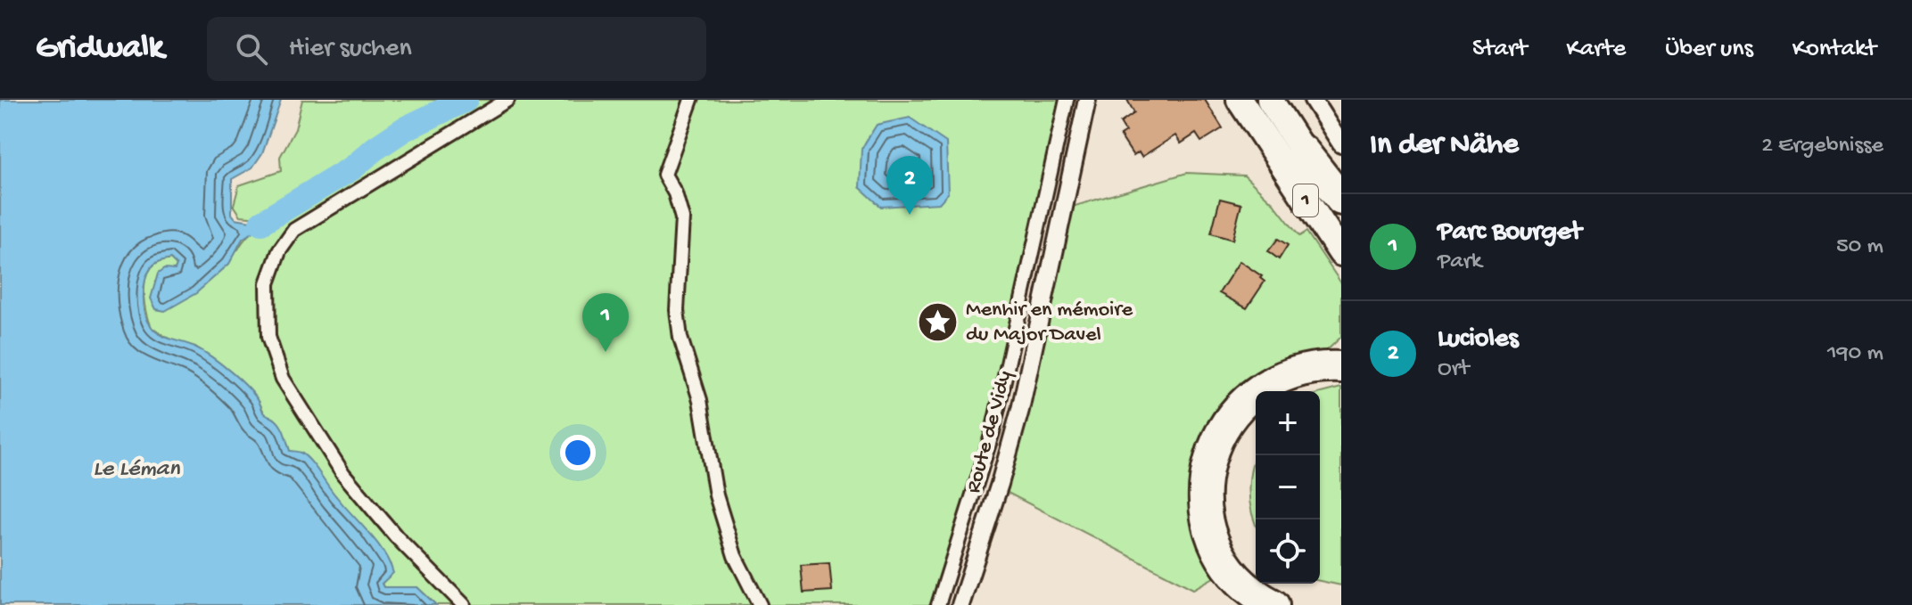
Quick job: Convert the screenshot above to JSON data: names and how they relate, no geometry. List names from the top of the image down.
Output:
{
  "streets": {
    "main road": ["1"],
    "street": ["Route de Vidy"]
  },
  "water": ["Le Léman"],
  "places": {
    "place": ["Menhir en mémoire du Major Davel"]
  },
  "page": {
    "header": "Gridwalk",
    "search": "Hier suchen",
    "nav": [
      "Start",
      "Karte",
      "Über uns",
      "Kontakt"
    ],
    "heading": ["In der Nähe", "2 Ergebnisse"],
    "pins": ["2", "1"],
    "list": [
      {
        "mark": "1",
        "name": "Parc Bourget",
        "note": "Park",
        "value": "50 m"
      },
      {
        "mark": "2",
        "name": "Lucioles",
        "note": "Ort",
        "value": "190 m"
      }
    ],
    "map_buttons": ["+", "−"]
  }
}
